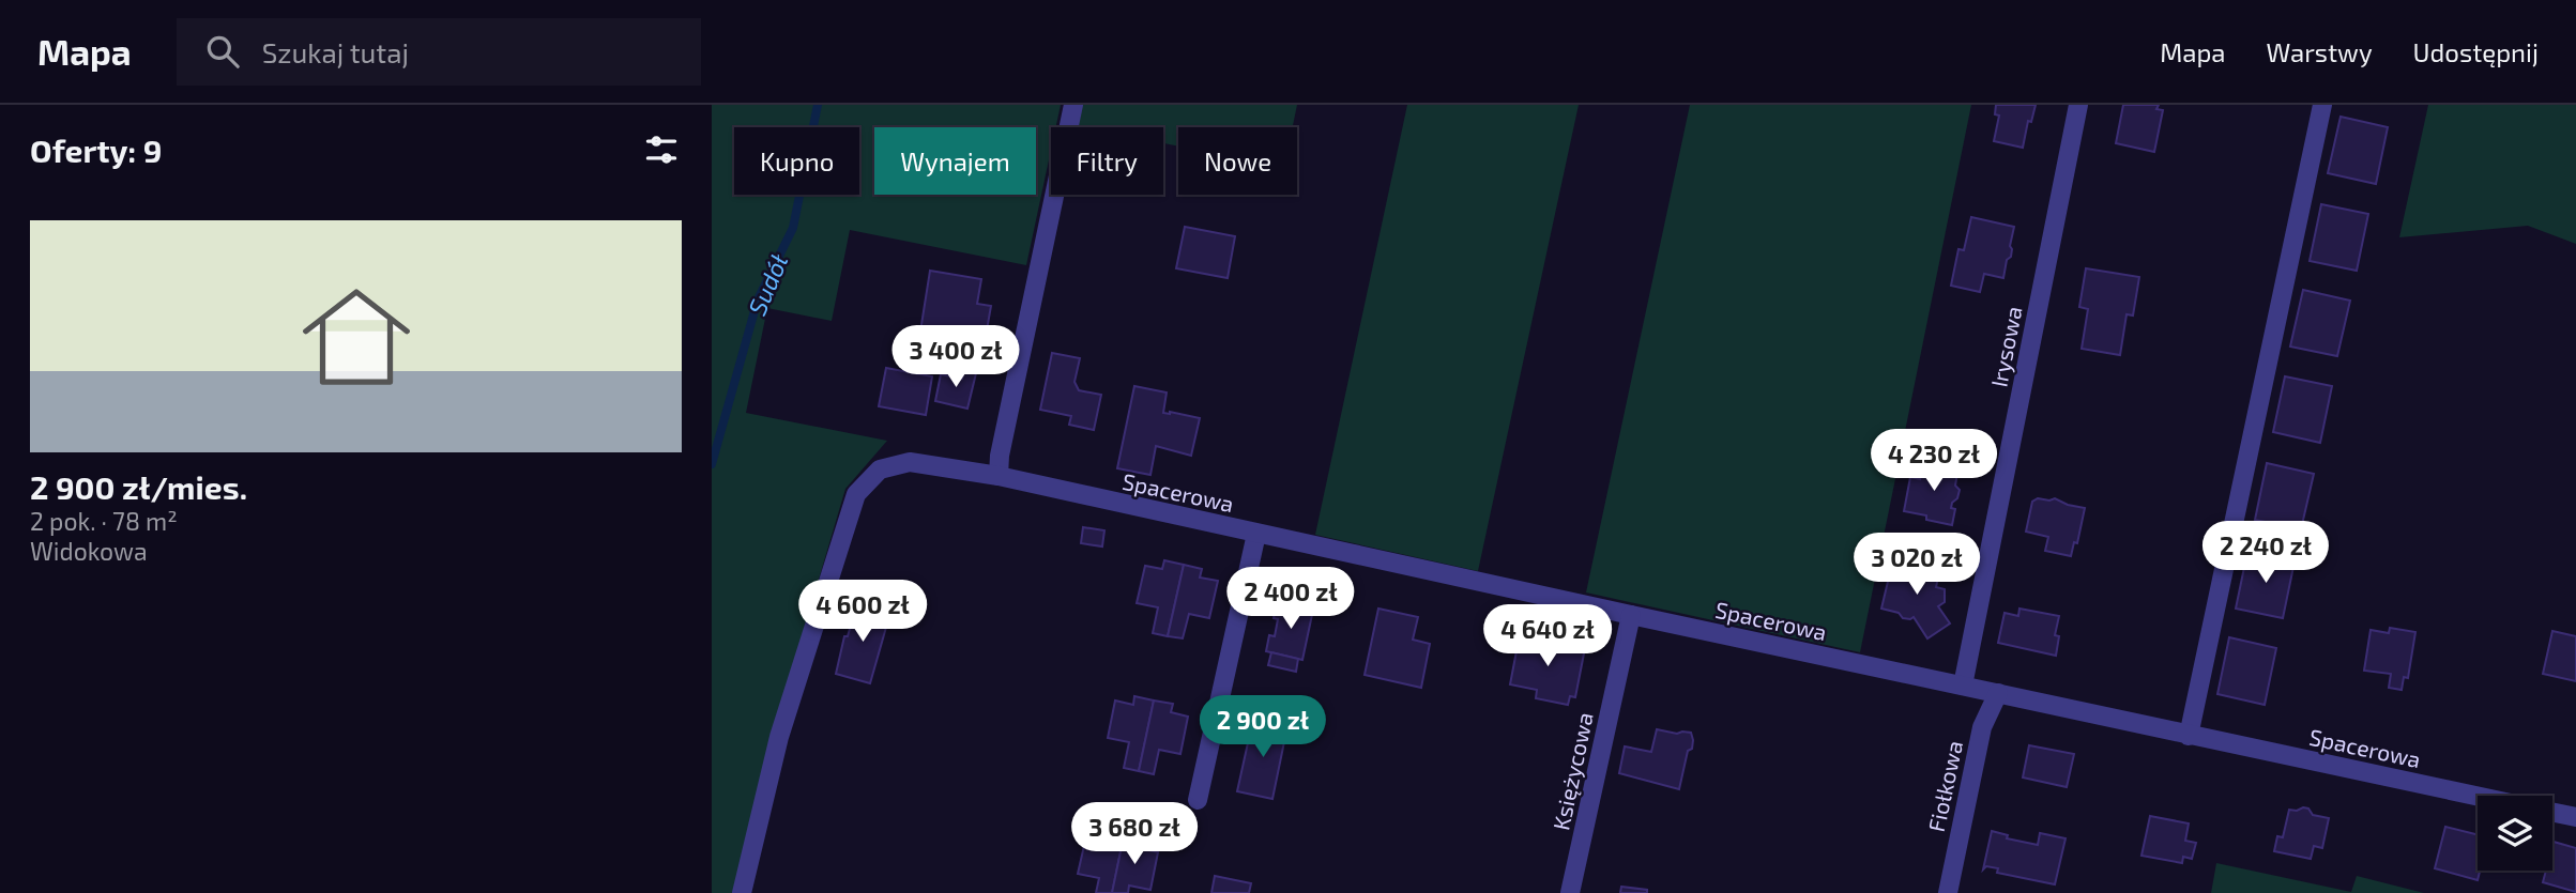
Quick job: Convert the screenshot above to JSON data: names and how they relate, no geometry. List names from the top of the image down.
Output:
{
  "streets": {
    "street": [
      "Irysowa",
      "Spacerowa",
      "Księżycowa",
      "Fiołkowa"
    ]
  },
  "crossings": [
    ["Irysowa", "Spacerowa"],
    ["Spacerowa", "Księżycowa"],
    ["Spacerowa", "Fiołkowa"]
  ],
  "water": ["Sudół"],
  "page": {
    "header": "Mapa",
    "search": "Szukaj tutaj",
    "nav": ["Mapa", "Warstwy", "Udostępnij"],
    "heading": "Oferty: 9",
    "chip": [
      "Kupno",
      "Wynajem",
      "Filtry",
      "Nowe"
    ],
    "list": [
      {
        "name": "2 900 zł/mies.",
        "note": "2 pok. · 78 m² · Widokowa"
      }
    ],
    "price": [
      "3 400 zł",
      "4 230 zł",
      "2 240 zł",
      "3 020 zł",
      "2 400 zł",
      "4 600 zł",
      "4 640 zł",
      "2 900 zł",
      "3 680 zł"
    ]
  }
}
